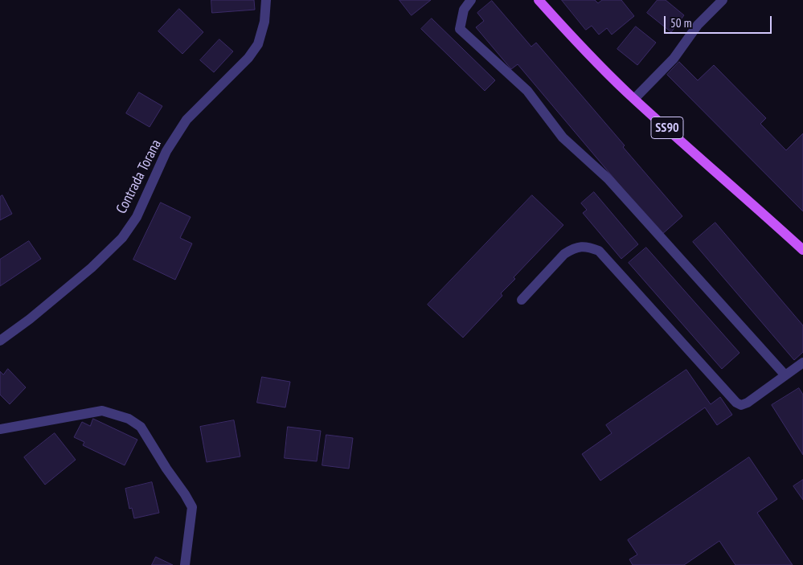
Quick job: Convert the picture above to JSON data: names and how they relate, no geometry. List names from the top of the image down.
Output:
{
  "streets": {
    "main road": ["SS90"],
    "street": ["Contrada Torana"]
  },
  "scale_bar": "50 m"
}
